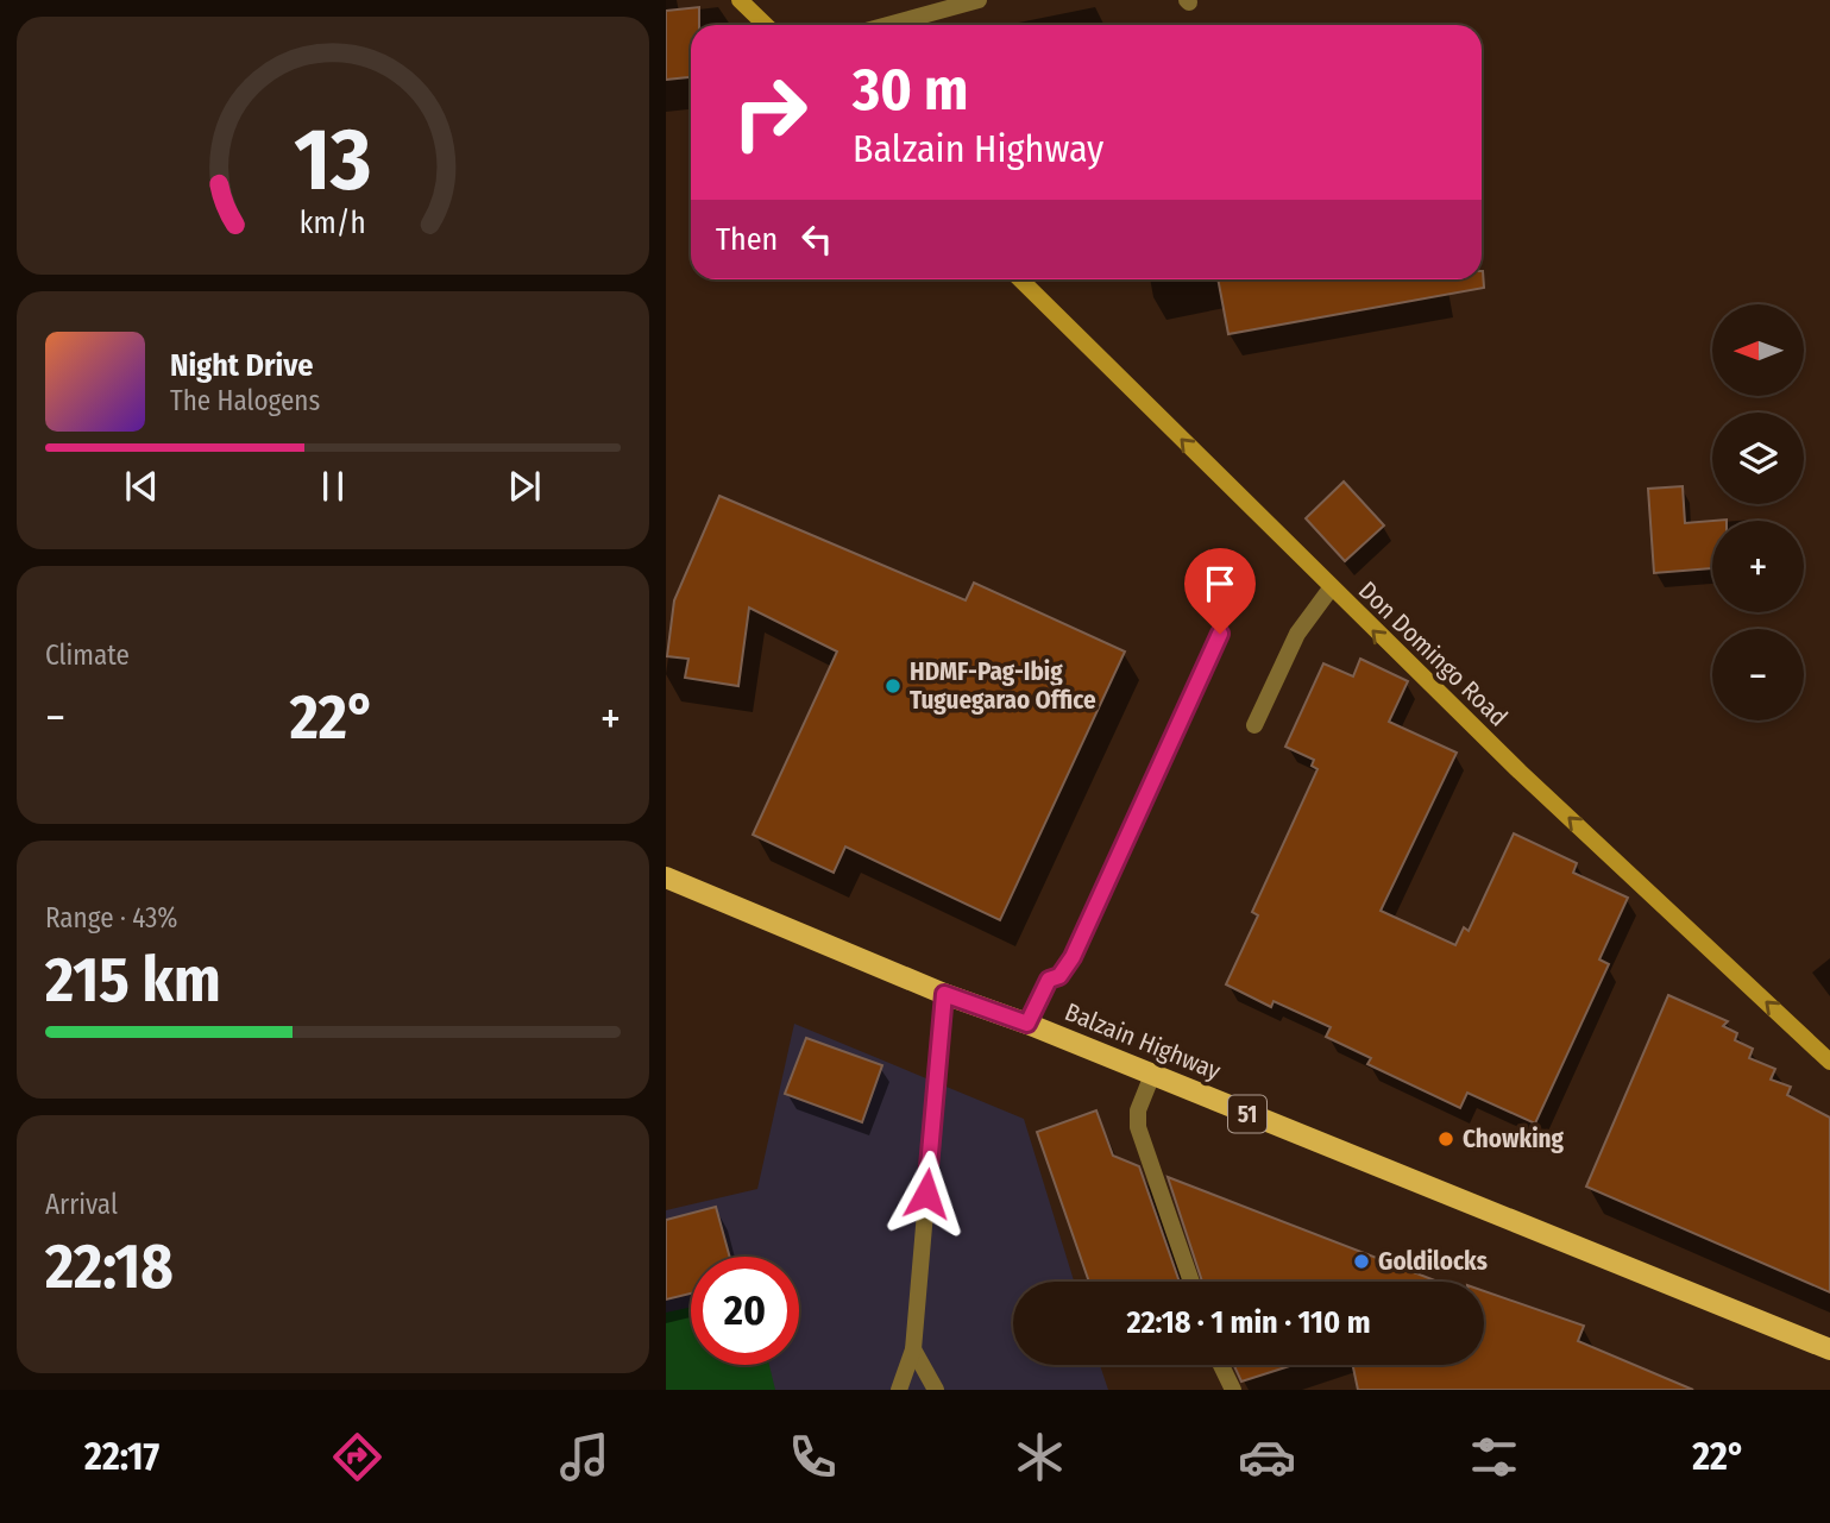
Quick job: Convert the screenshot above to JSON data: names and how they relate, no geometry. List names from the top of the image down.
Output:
{
  "streets": {
    "main road": ["Don Domingo Road", "Balzain Highway", "51"]
  },
  "one_way": ["Don Domingo Road"],
  "places": ["HDMF-Pag-Ibig Tuguegarao Office", "Chowking", "Goldilocks"],
  "north": "left",
  "page": {
    "turn": ["30 m", "Balzain Highway"],
    "then": "Then",
    "map_buttons": ["+", "−"],
    "song": ["Night Drive", "The Halogens"],
    "tile": [
      "Climate",
      ["Range · 43%", "215 km"],
      ["Arrival", "22:18"]
    ],
    "heat": ["−", "22°", "+"],
    "limit": "20",
    "trip": "22:18 · 1 min · 110 m",
    "tabs": ["22:17", "22°"],
    "gauge": ["13", "km/h"]
  }
}
